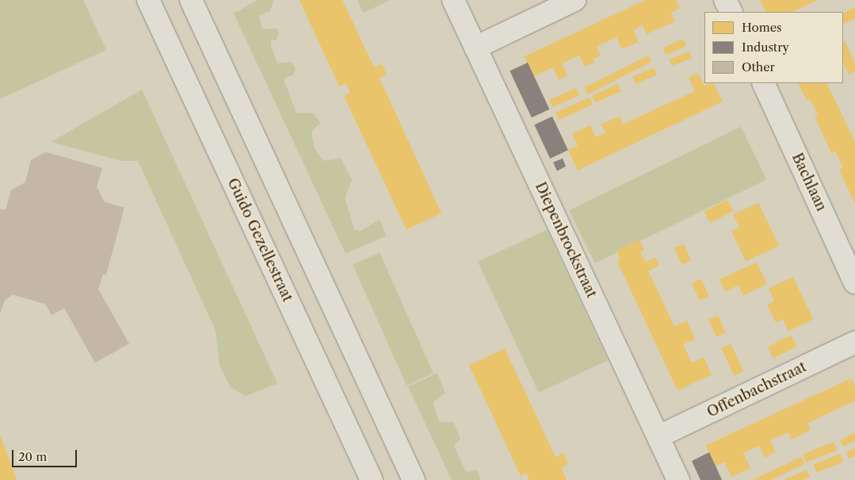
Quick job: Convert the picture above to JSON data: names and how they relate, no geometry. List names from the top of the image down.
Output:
{
  "streets": {
    "street": [
      "Bachlaan",
      "Guido Gezellestraat",
      "Diepenbrockstraat",
      "Offenbachstraat"
    ]
  },
  "crossings": [
    ["Diepenbrockstraat", "Offenbachstraat"]
  ],
  "legend": ["Homes", "Industry", "Other"],
  "scale_bar": "20 m"
}
